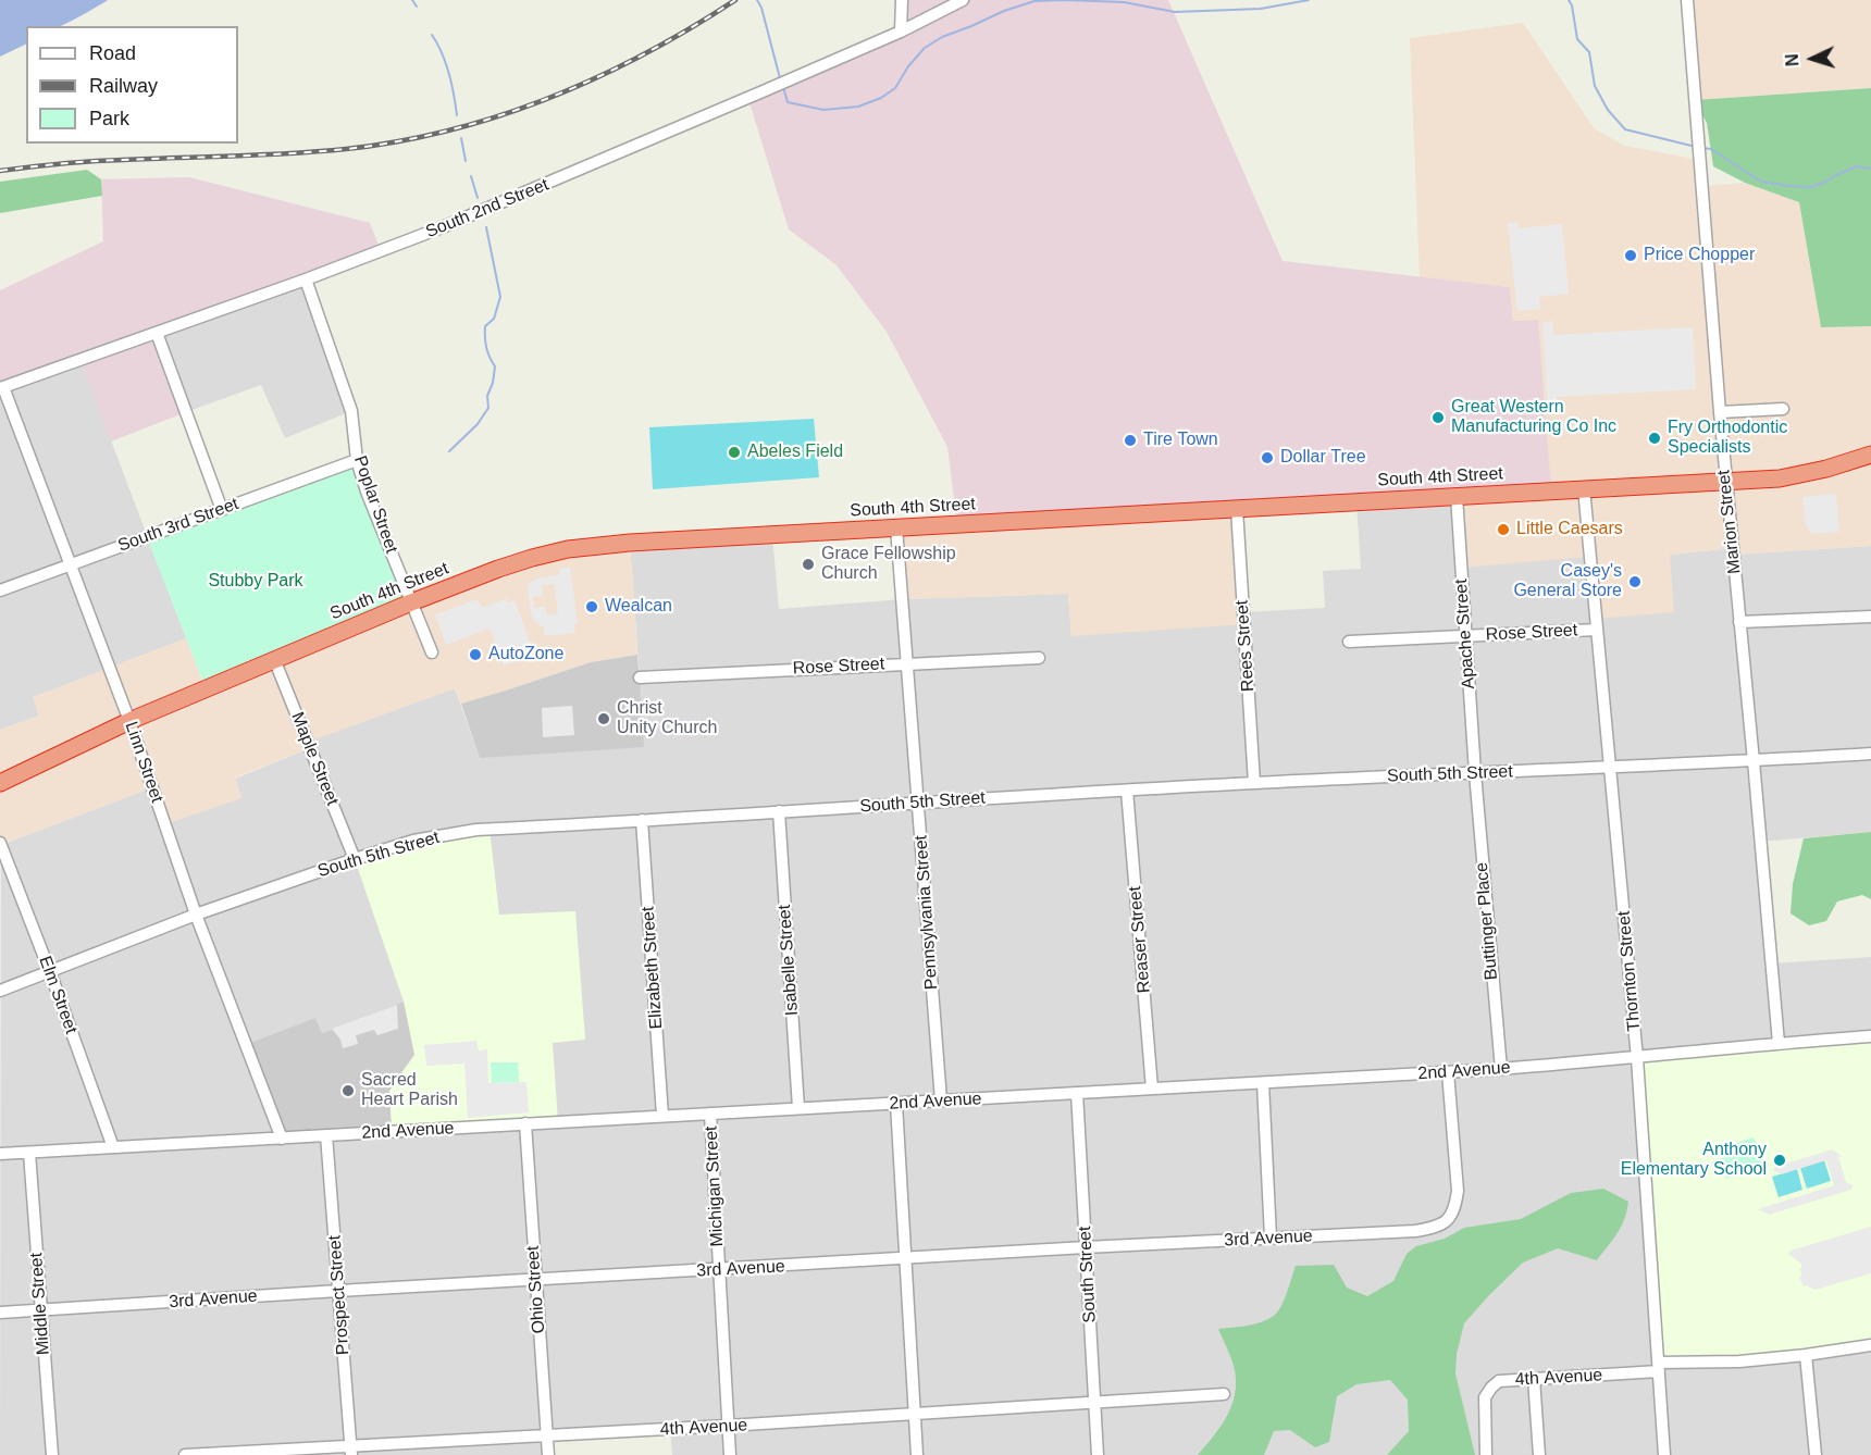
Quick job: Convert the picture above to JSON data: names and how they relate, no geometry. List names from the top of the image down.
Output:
{
  "streets": {
    "highway": ["South 4th Street"],
    "street": [
      "South 2nd Street",
      "Poplar Street",
      "Marion Street",
      "South 3rd Street",
      "Rose Street",
      "Apache Street",
      "Rees Street",
      "Maple Street",
      "Linn Street",
      "South 5th Street",
      "Pennsylvania Street",
      "Buttinger Place",
      "Reaser Street",
      "Isabelle Street",
      "Elizabeth Street",
      "Thornton Street",
      "Elm Street",
      "2nd Avenue",
      "Michigan Street",
      "3rd Avenue",
      "South Street",
      "Ohio Street",
      "Prospect Street",
      "Middle Street",
      "4th Avenue"
    ]
  },
  "crossings": [
    ["South 2nd Street", "Poplar Street"],
    ["South 2nd Street", "Linn Street"],
    ["South 4th Street", "Poplar Street"],
    ["South 4th Street", "Marion Street"],
    ["South 4th Street", "Apache Street"],
    ["South 4th Street", "Rees Street"],
    ["South 4th Street", "Maple Street"],
    ["South 4th Street", "Linn Street"],
    ["South 4th Street", "Pennsylvania Street"],
    ["South 4th Street", "Thornton Street"],
    ["Poplar Street", "South 3rd Street"],
    ["Marion Street", "South 5th Street"],
    ["Marion Street", "2nd Avenue"],
    ["South 3rd Street", "Linn Street"],
    ["Rose Street", "Apache Street"],
    ["Rose Street", "Pennsylvania Street"],
    ["Rose Street", "Thornton Street"],
    ["Apache Street", "South 5th Street"],
    ["Apache Street", "Buttinger Place"],
    ["Rees Street", "South 5th Street"],
    ["Maple Street", "South 5th Street"],
    ["Linn Street", "South 5th Street"],
    ["Linn Street", "2nd Avenue"],
    ["South 5th Street", "Pennsylvania Street"],
    ["South 5th Street", "Buttinger Place"],
    ["South 5th Street", "Reaser Street"],
    ["South 5th Street", "Isabelle Street"],
    ["South 5th Street", "Elizabeth Street"],
    ["South 5th Street", "Thornton Street"],
    ["South 5th Street", "Elm Street"],
    ["Pennsylvania Street", "2nd Avenue"],
    ["Buttinger Place", "2nd Avenue"],
    ["Reaser Street", "2nd Avenue"],
    ["Isabelle Street", "2nd Avenue"],
    ["Elizabeth Street", "2nd Avenue"],
    ["Thornton Street", "2nd Avenue"],
    ["Thornton Street", "4th Avenue"],
    ["Elm Street", "2nd Avenue"],
    ["2nd Avenue", "Michigan Street"],
    ["2nd Avenue", "3rd Avenue"],
    ["2nd Avenue", "South Street"],
    ["2nd Avenue", "Ohio Street"],
    ["2nd Avenue", "Prospect Street"],
    ["2nd Avenue", "Middle Street"],
    ["Michigan Street", "3rd Avenue"],
    ["Michigan Street", "4th Avenue"],
    ["3rd Avenue", "South Street"],
    ["3rd Avenue", "Ohio Street"],
    ["3rd Avenue", "Prospect Street"],
    ["3rd Avenue", "Middle Street"],
    ["South Street", "4th Avenue"],
    ["Ohio Street", "4th Avenue"],
    ["Prospect Street", "4th Avenue"]
  ],
  "parks": ["Stubby Park"],
  "places": [
    "Price Chopper",
    "Great Western Manufacturing Co Inc",
    "Fry Orthodontic Specialists",
    "Tire Town",
    "Abeles Field",
    "Dollar Tree",
    "Little Caesars",
    "Grace Fellowship Church",
    "Casey's General Store",
    "Wealcan",
    "AutoZone",
    "Christ Unity Church",
    "Sacred Heart Parish",
    "Anthony Elementary School"
  ],
  "legend": ["Road", "Railway", "Park"],
  "north": "left"
}
